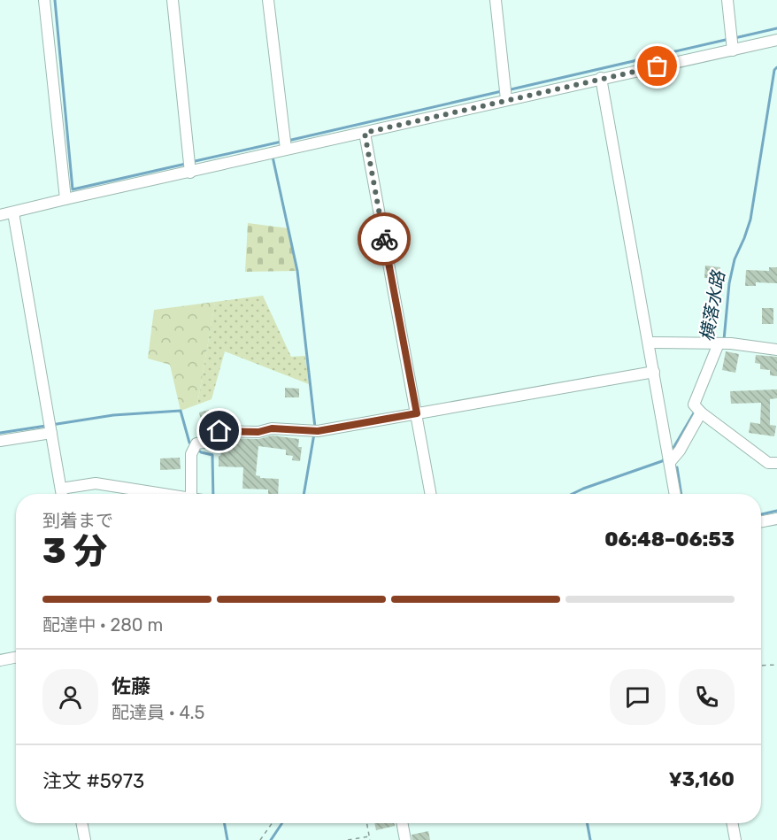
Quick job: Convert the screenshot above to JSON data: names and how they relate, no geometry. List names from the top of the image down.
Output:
{
  "water": ["横落水路"],
  "page": {
    "heading": ["3 分", "到着まで", "06:48–06:53"],
    "panel": [
      "佐藤",
      "配達員 · 4.5",
      "注文 #5973",
      "¥3,160"
    ],
    "bar": "配達中 · 280 m"
  }
}
